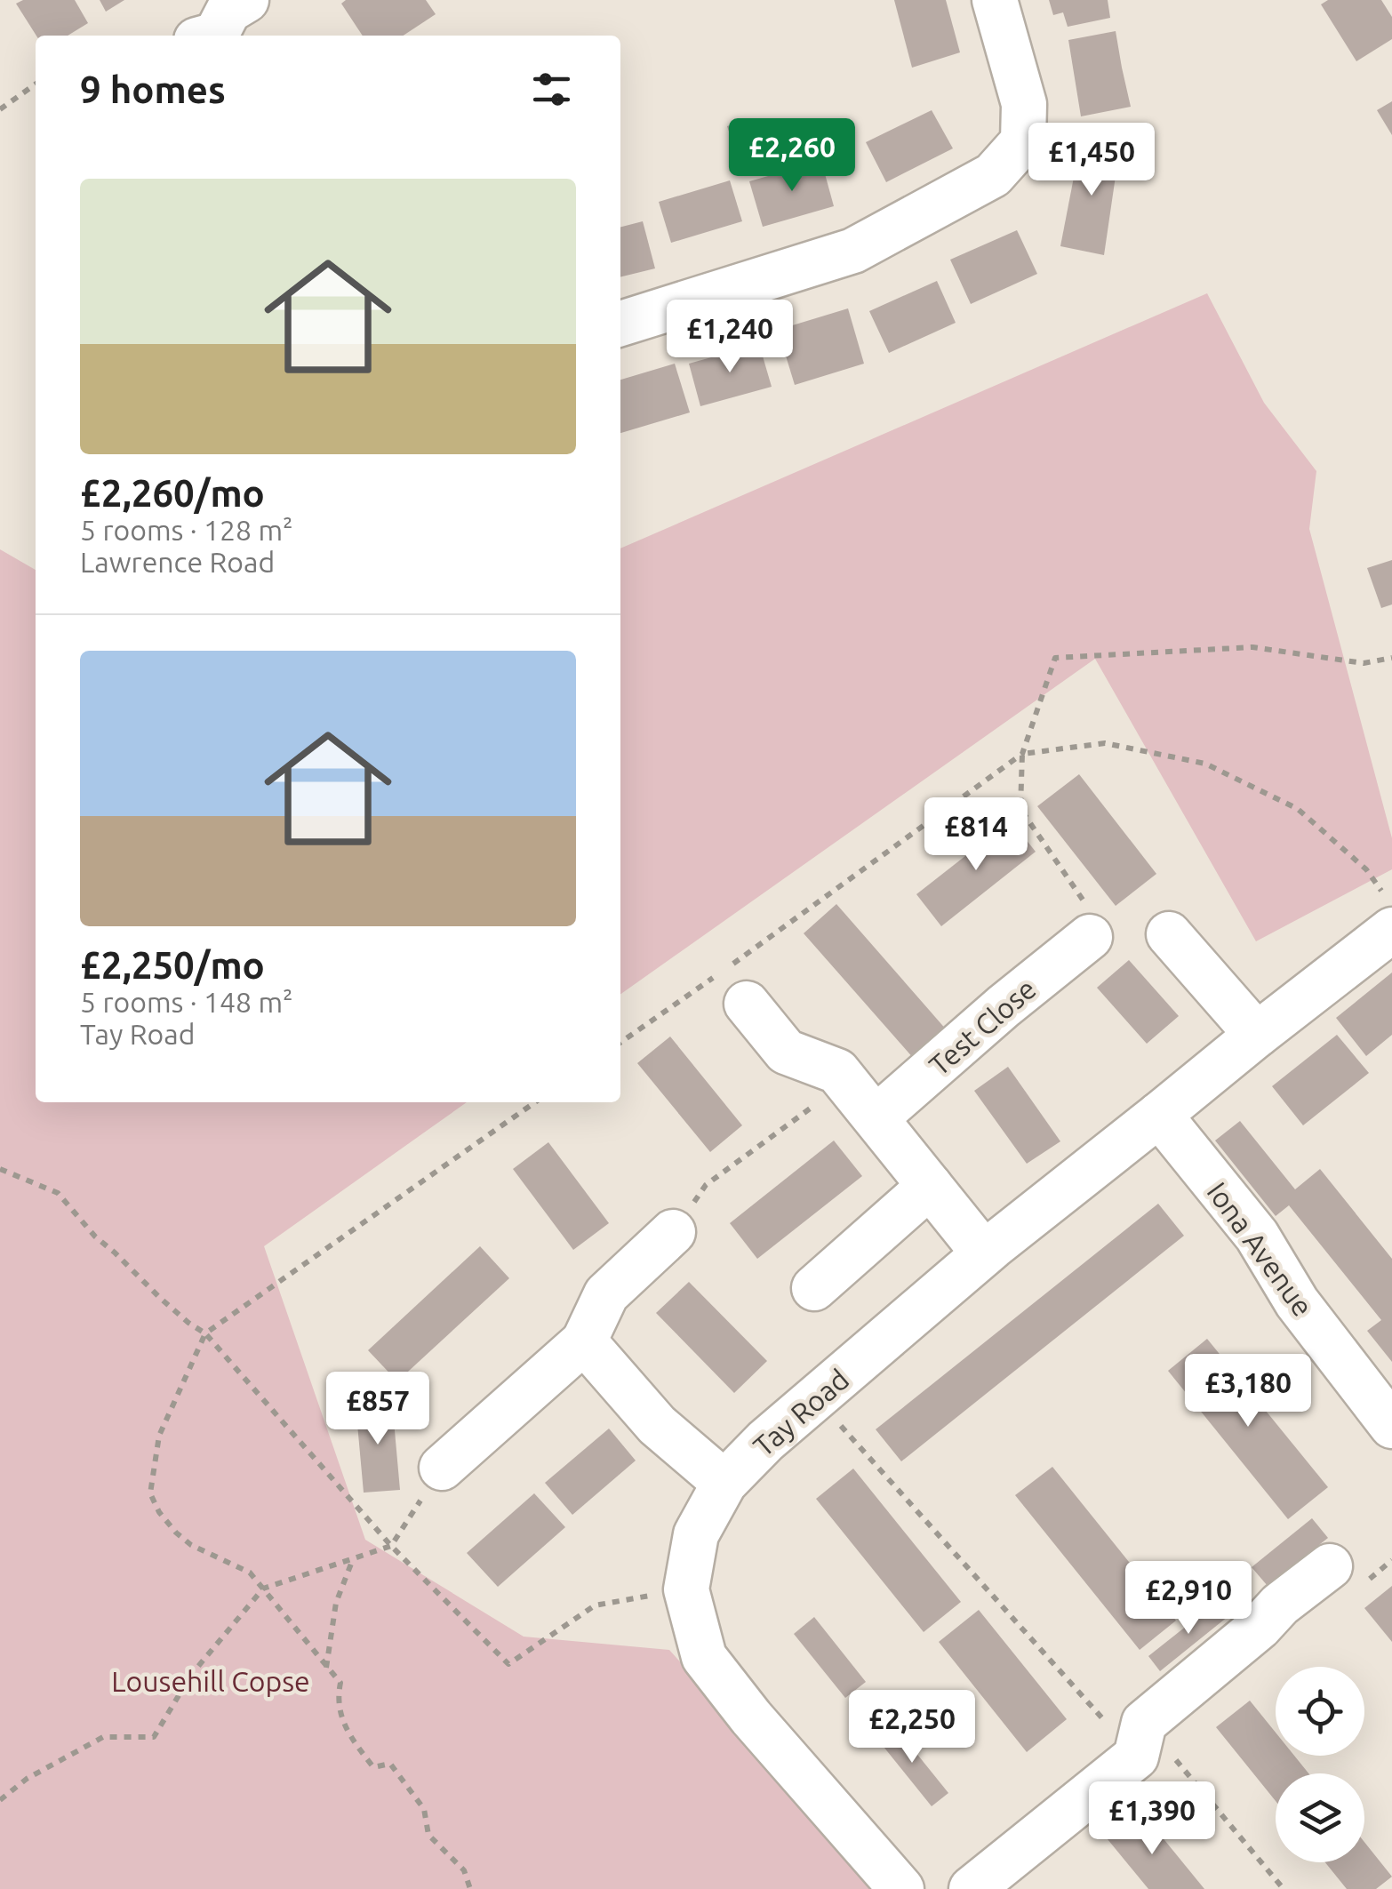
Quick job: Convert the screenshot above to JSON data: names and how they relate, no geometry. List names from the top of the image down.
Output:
{
  "streets": {
    "street": ["Test Close", "Iona Avenue", "Tay Road"]
  },
  "crossings": [
    ["Iona Avenue", "Tay Road"]
  ],
  "parks": ["Lousehill Copse"],
  "page": {
    "heading": "9 homes",
    "price": [
      "£2,260",
      "£1,450",
      "£1,240",
      "£814",
      "£3,180",
      "£857",
      "£2,910",
      "£2,250",
      "£1,390"
    ],
    "list": [
      {
        "name": "£2,260/mo",
        "note": "5 rooms · 128 m² · Lawrence Road"
      },
      {
        "name": "£2,250/mo",
        "note": "5 rooms · 148 m² · Tay Road"
      }
    ]
  }
}
